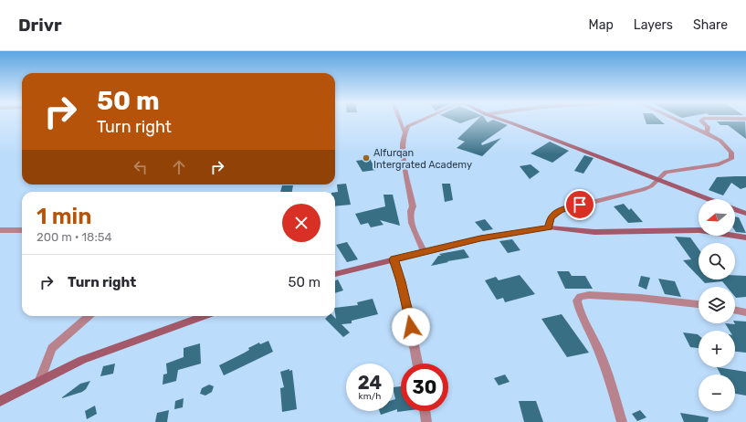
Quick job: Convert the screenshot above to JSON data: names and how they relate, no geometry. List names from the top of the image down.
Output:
{
  "places": ["Alfurqan Intergrated Academy"],
  "north": "left",
  "page": {
    "header": "Drivr",
    "nav": ["Map", "Layers", "Share"],
    "turn": ["50 m", "Turn right"],
    "heading": ["1 min", "200 m · 18:54"],
    "map_buttons": ["+", "−"],
    "list": [
      {
        "name": "Turn right",
        "value": "50 m"
      }
    ],
    "speed": "24 km/h",
    "limit": "30"
  }
}
